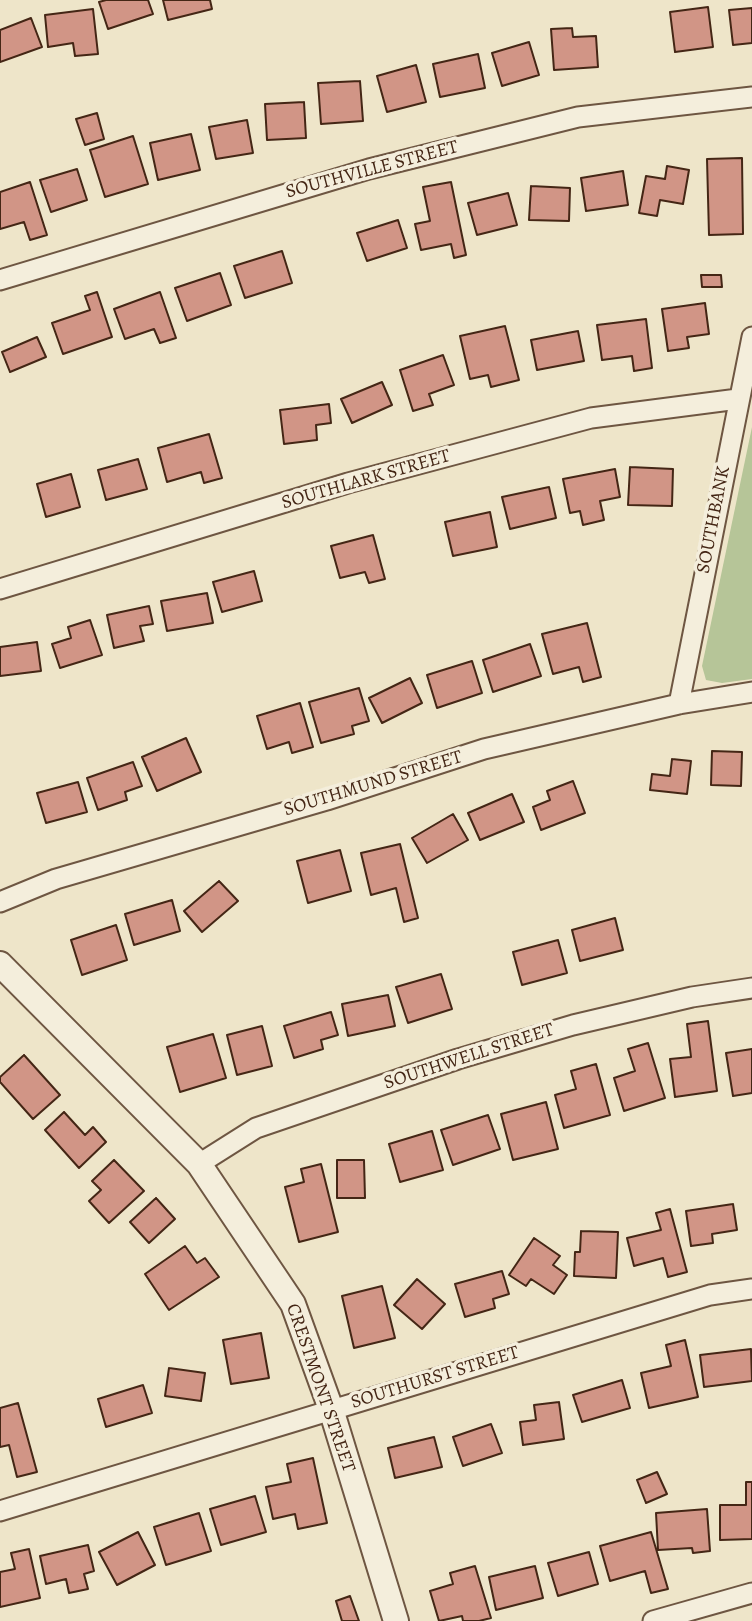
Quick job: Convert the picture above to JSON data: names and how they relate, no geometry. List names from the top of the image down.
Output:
{
  "streets": {
    "street": [
      "SOUTHVILLE STREET",
      "SOUTHLARK STREET",
      "SOUTHBANK",
      "SOUTHMUND STREET",
      "SOUTHWELL STREET",
      "SOUTHURST STREET",
      "CRESTMONT STREET"
    ]
  },
  "crossings": [
    ["SOUTHLARK STREET", "SOUTHBANK"],
    ["SOUTHBANK", "SOUTHMUND STREET"],
    ["SOUTHWELL STREET", "CRESTMONT STREET"],
    ["SOUTHURST STREET", "CRESTMONT STREET"]
  ]
}
